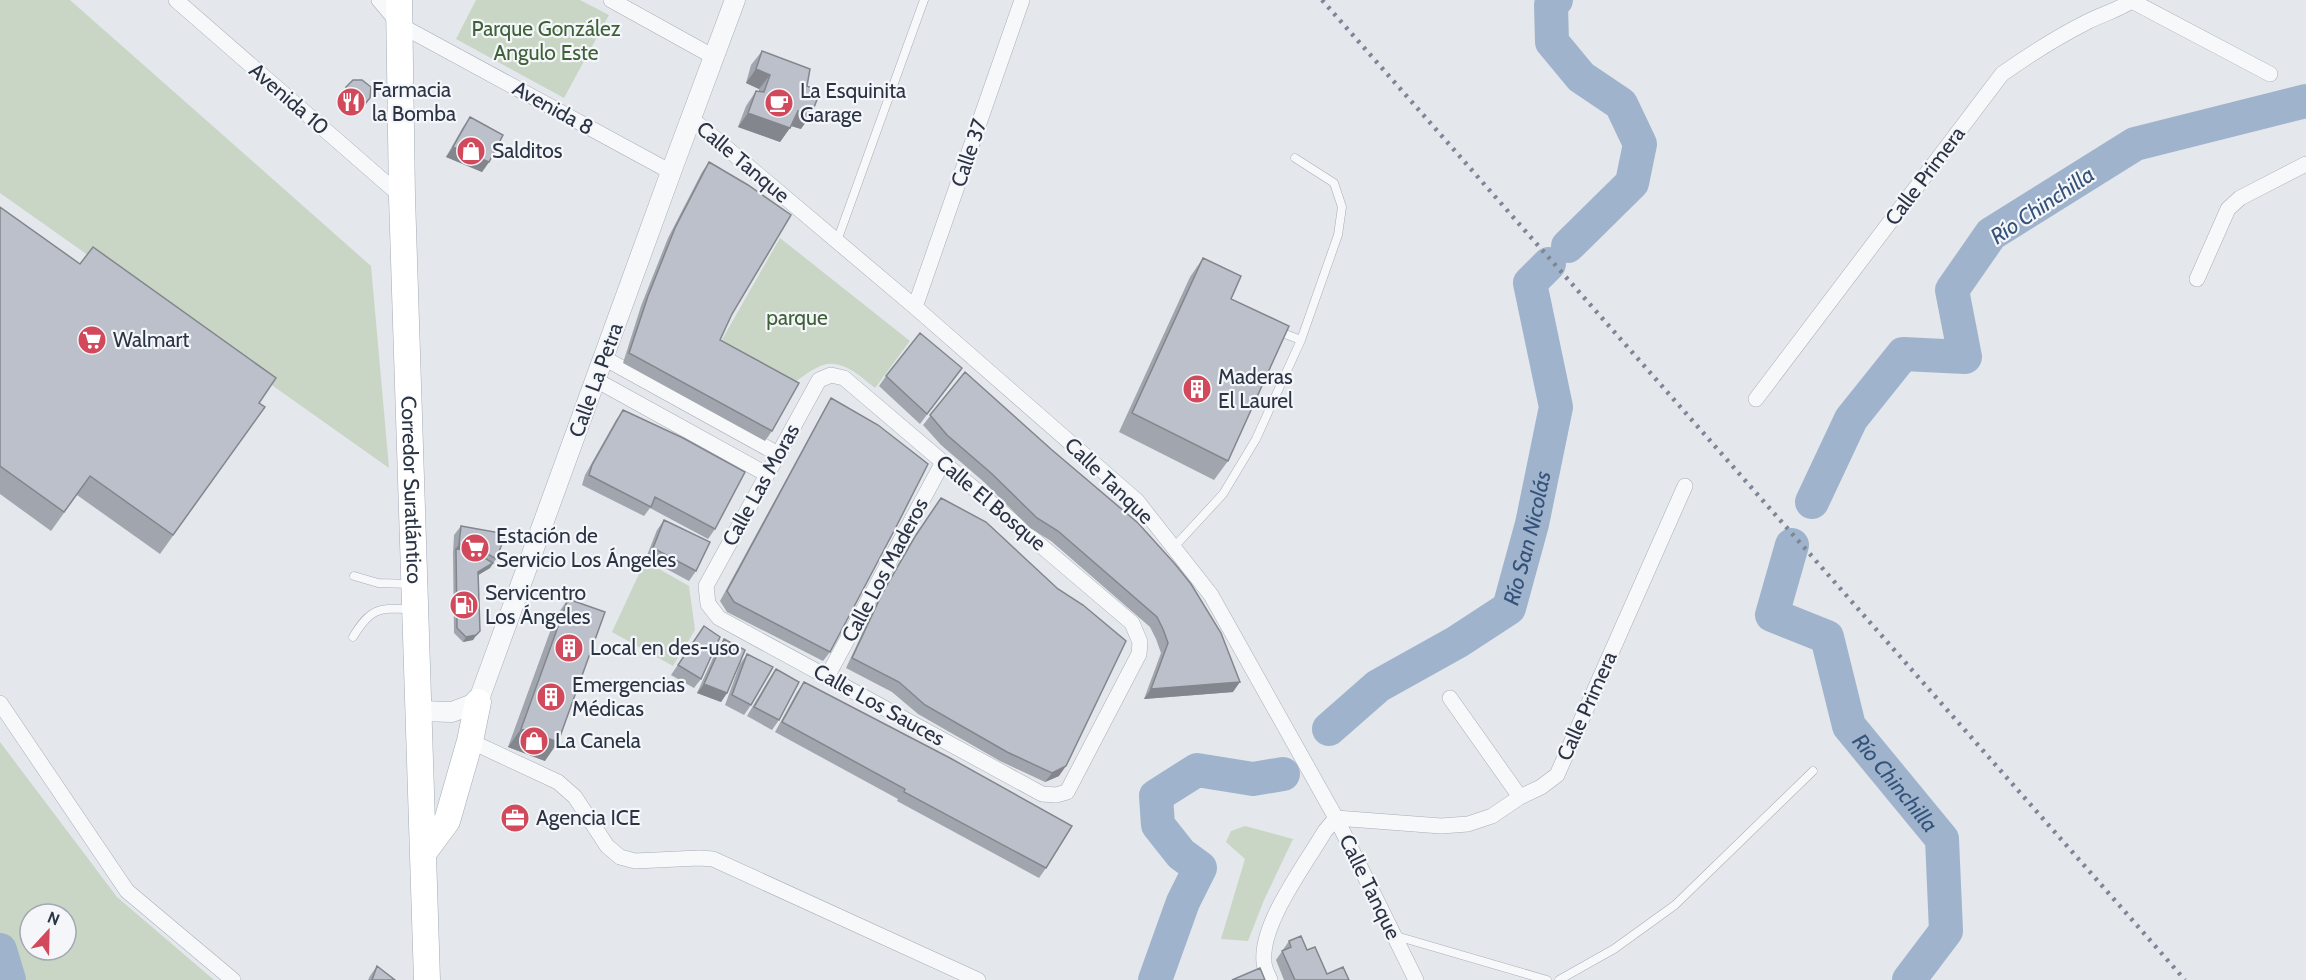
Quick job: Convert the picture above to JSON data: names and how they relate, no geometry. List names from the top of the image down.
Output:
{
  "streets": {
    "main road": ["Corredor Suratlántico"],
    "street": [
      "Avenida 10",
      "Avenida 8",
      "Calle 37",
      "Calle Tanque",
      "Calle Primera",
      "Calle La Petra",
      "Calle Las Moras",
      "Calle El Bosque",
      "Calle Los Maderos",
      "Calle Los Sauces"
    ]
  },
  "crossings": [
    ["Avenida 10", "Corredor Suratlántico"],
    ["Avenida 8", "Calle La Petra"],
    ["Avenida 8", "Corredor Suratlántico"],
    ["Calle 37", "Calle Tanque"],
    ["Calle Tanque", "Calle Primera"],
    ["Calle Tanque", "Calle La Petra"],
    ["Calle Las Moras", "Calle El Bosque"],
    ["Calle Las Moras", "Calle Los Sauces"],
    ["Calle El Bosque", "Calle Los Maderos"],
    ["Calle El Bosque", "Calle Los Sauces"],
    ["Calle Los Maderos", "Calle Los Sauces"]
  ],
  "water": ["Río Chinchilla", "Río San Nicolás"],
  "parks": ["Parque González Angulo Este", "parque"],
  "places": {
    "restaurant": ["Farmacia la Bomba"],
    "cafe": ["La Esquinita Garage"],
    "shop": ["Salditos", "La Canela"],
    "supermarket": ["Walmart", "Estación de Servicio Los Ángeles"],
    "building": ["Maderas El Laurel", "Local en des-uso", "Emergencias Médicas"],
    "fuel station": ["Servicentro Los Ángeles"],
    "office": ["Agencia ICE"]
  },
  "north": "top"
}
